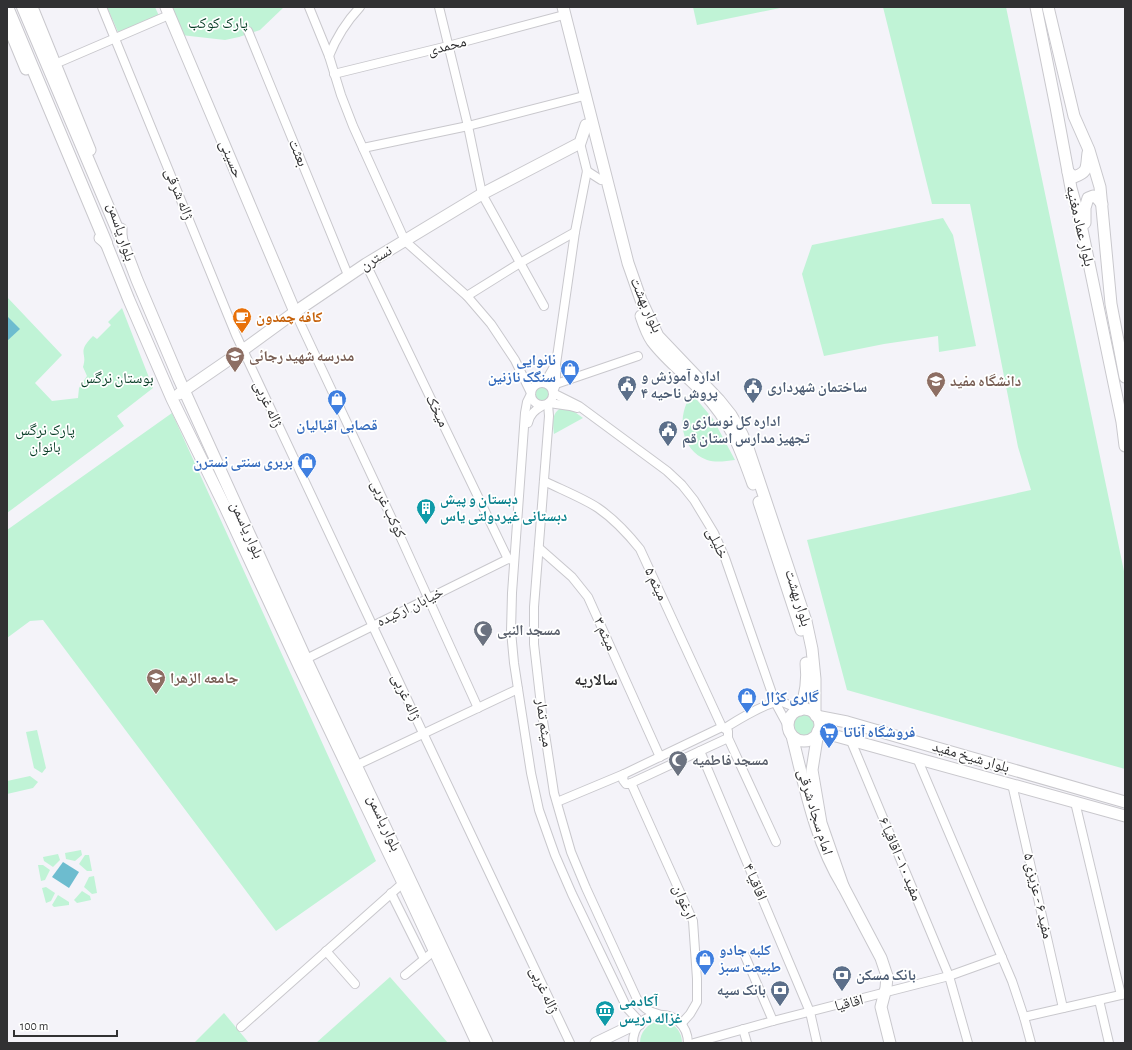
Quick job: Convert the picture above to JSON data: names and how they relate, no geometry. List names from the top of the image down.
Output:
{
  "streets": {
    "street": [
      "محمدی",
      "بعثت",
      "حسینی",
      "ژاله شرقی",
      "بلوار عماد مغنیه",
      "بلوار یاسمن",
      "نسترن",
      "بلوار بهشت",
      "ژاله غربی",
      "میخک",
      "کوکب غربی",
      "خلیلی",
      "میثم ۵",
      "خیابان ارکیده",
      "میثم ۳",
      "میثم تمار",
      "بلوار شیخ مفید",
      "امام سجاد شرقی",
      "مفید ۱۰ - اقاقیا ۶",
      "اقاقیا ۴",
      "مفید ۶ - عزیزی ۵",
      "ارغوان",
      "اقاقیا"
    ]
  },
  "crossings": [
    ["محمدی", "بلوار بهشت"],
    ["بعثت", "نسترن"],
    ["حسینی", "نسترن"],
    ["حسینی", "کوکب غربی"],
    ["ژاله شرقی", "نسترن"],
    ["ژاله شرقی", "ژاله غربی"],
    ["بلوار یاسمن", "نسترن"],
    ["بلوار یاسمن", "خیابان ارکیده"],
    ["نسترن", "ژاله غربی"],
    ["نسترن", "میخک"],
    ["نسترن", "کوکب غربی"],
    ["بلوار بهشت", "خلیلی"],
    ["بلوار بهشت", "بلوار شیخ مفید"],
    ["بلوار بهشت", "امام سجاد شرقی"],
    ["ژاله غربی", "خیابان ارکیده"],
    ["میخک", "خیابان ارکیده"],
    ["میخک", "میثم تمار"],
    ["کوکب غربی", "خیابان ارکیده"],
    ["خلیلی", "بلوار شیخ مفید"],
    ["خلیلی", "امام سجاد شرقی"],
    ["میثم ۵", "میثم تمار"],
    ["خیابان ارکیده", "میثم تمار"],
    ["میثم ۳", "میثم تمار"],
    ["میثم تمار", "ارغوان"],
    ["بلوار شیخ مفید", "امام سجاد شرقی"],
    ["بلوار شیخ مفید", "مفید ۱۰ - اقاقیا ۶"],
    ["بلوار شیخ مفید", "مفید ۶ - عزیزی ۵"],
    ["امام سجاد شرقی", "اقاقیا"],
    ["مفید ۱۰ - اقاقیا ۶", "اقاقیا"],
    ["اقاقیا ۴", "اقاقیا"]
  ],
  "districts": ["سالاریه"],
  "parks": ["پارک کوکب", "بوستان نرگس", "پارک نرگس بانوان"],
  "places": {
    "cafe": ["کافه چمدون"],
    "school or university": ["مدرسه شهید رجائی", "دانشگاه مفید", "جامعه الزهرا"],
    "shop": [
      "نانوایی سنگک نازنین",
      "قصابی اقبالیان",
      "بربری سنتی نسترن",
      "گالری کژال",
      "کلبه جادو طبیعت سبز"
    ],
    "public building": ["اداره آموزش و پروش ناحیه ۴", "ساختمان شهرداری", "اداره کل نوسازی و تجهیز مدارس استان قم"],
    "building": ["دبستان و پیش دبستانی غیردولتی یاس"],
    "mosque": ["مسجد النبی", "مسجد فاطمیه"],
    "supermarket": ["فروشگاه آناتا"],
    "bank": ["بانک مسکن", "بانک سپه"],
    "museum": ["آکادمی غزاله دریس"]
  },
  "scale_bar": "100 m"
}
